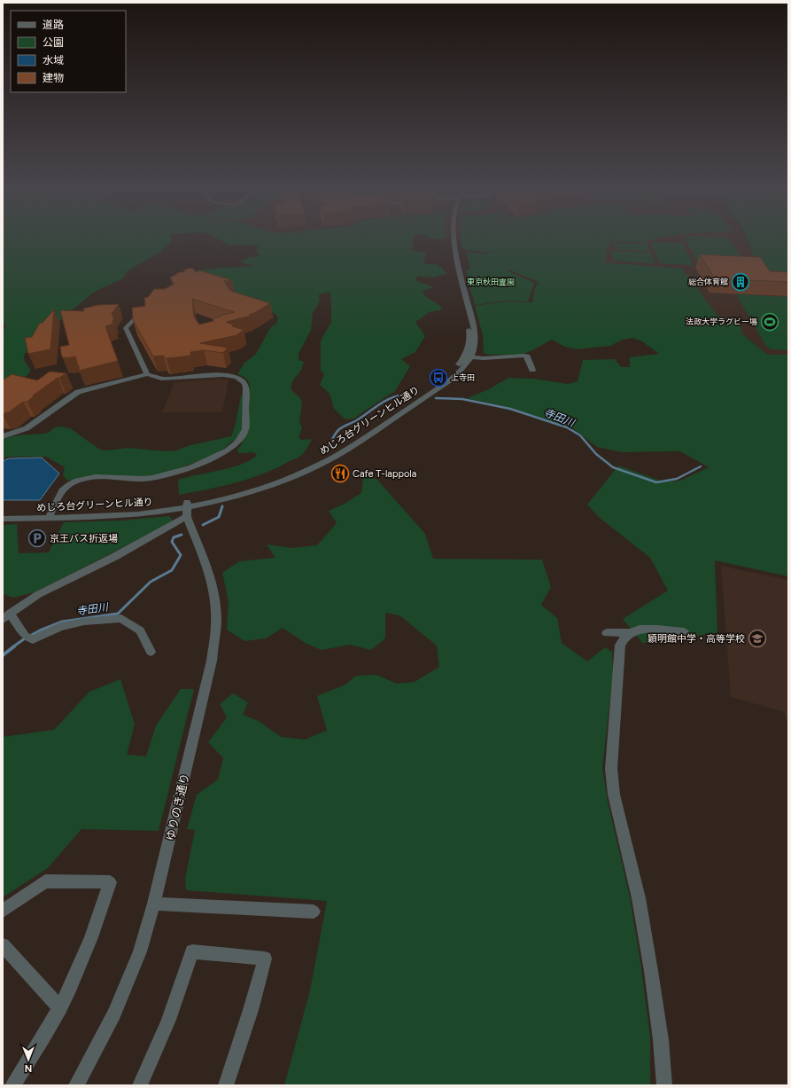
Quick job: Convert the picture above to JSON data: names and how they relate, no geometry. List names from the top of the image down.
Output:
{
  "streets": {
    "street": ["めじろ台グリーンヒル通り", "ゆりのき通り"]
  },
  "crossings": [
    ["めじろ台グリーンヒル通り", "ゆりのき通り"]
  ],
  "water": ["寺田川"],
  "parks": ["東京秋田霊園"],
  "places": {
    "building": ["総合体育館"],
    "sports": ["法政大学ラグビー場"],
    "bus stop": ["上寺田"],
    "restaurant": ["Cafe T-lappola"],
    "parking": ["京王バス折返場"],
    "school or university": ["穎明館中学・高等学校"]
  },
  "legend": [
    "道路",
    "公園",
    "水域",
    "建物"
  ],
  "north": "bottom"
}
